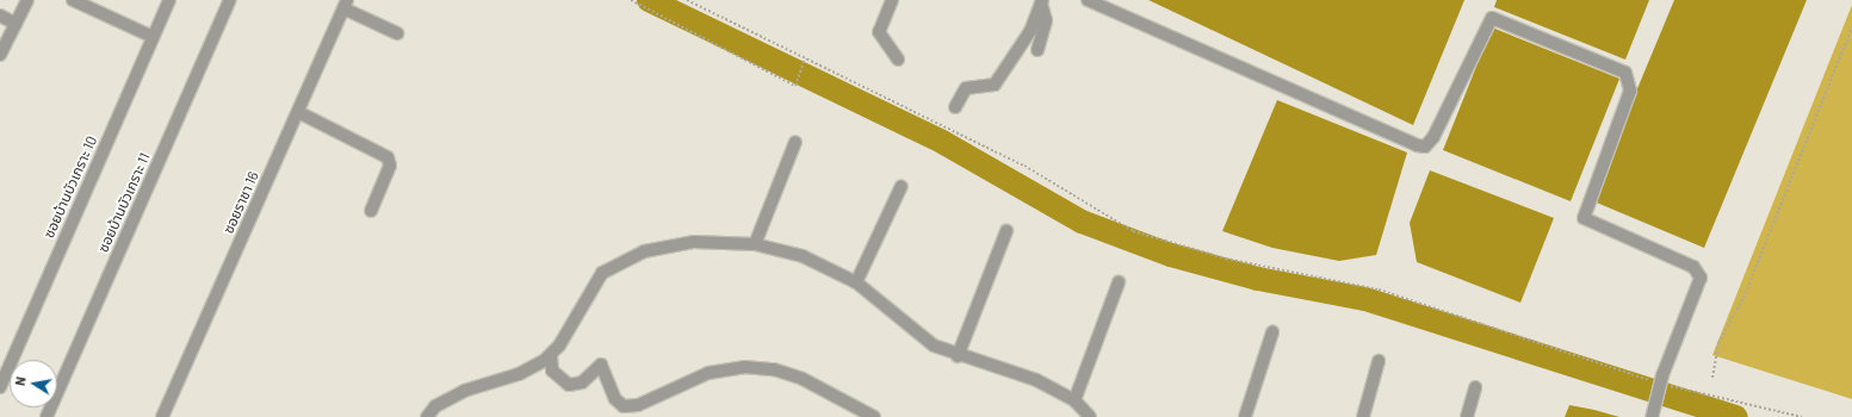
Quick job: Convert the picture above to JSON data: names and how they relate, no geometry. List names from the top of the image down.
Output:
{
  "streets": {
    "street": ["ซอยบ้านบัวเกราะ 10", "ซอยบ้านบัวเกราะ 11", "ซอยราชา 16"]
  },
  "north": "left"
}
